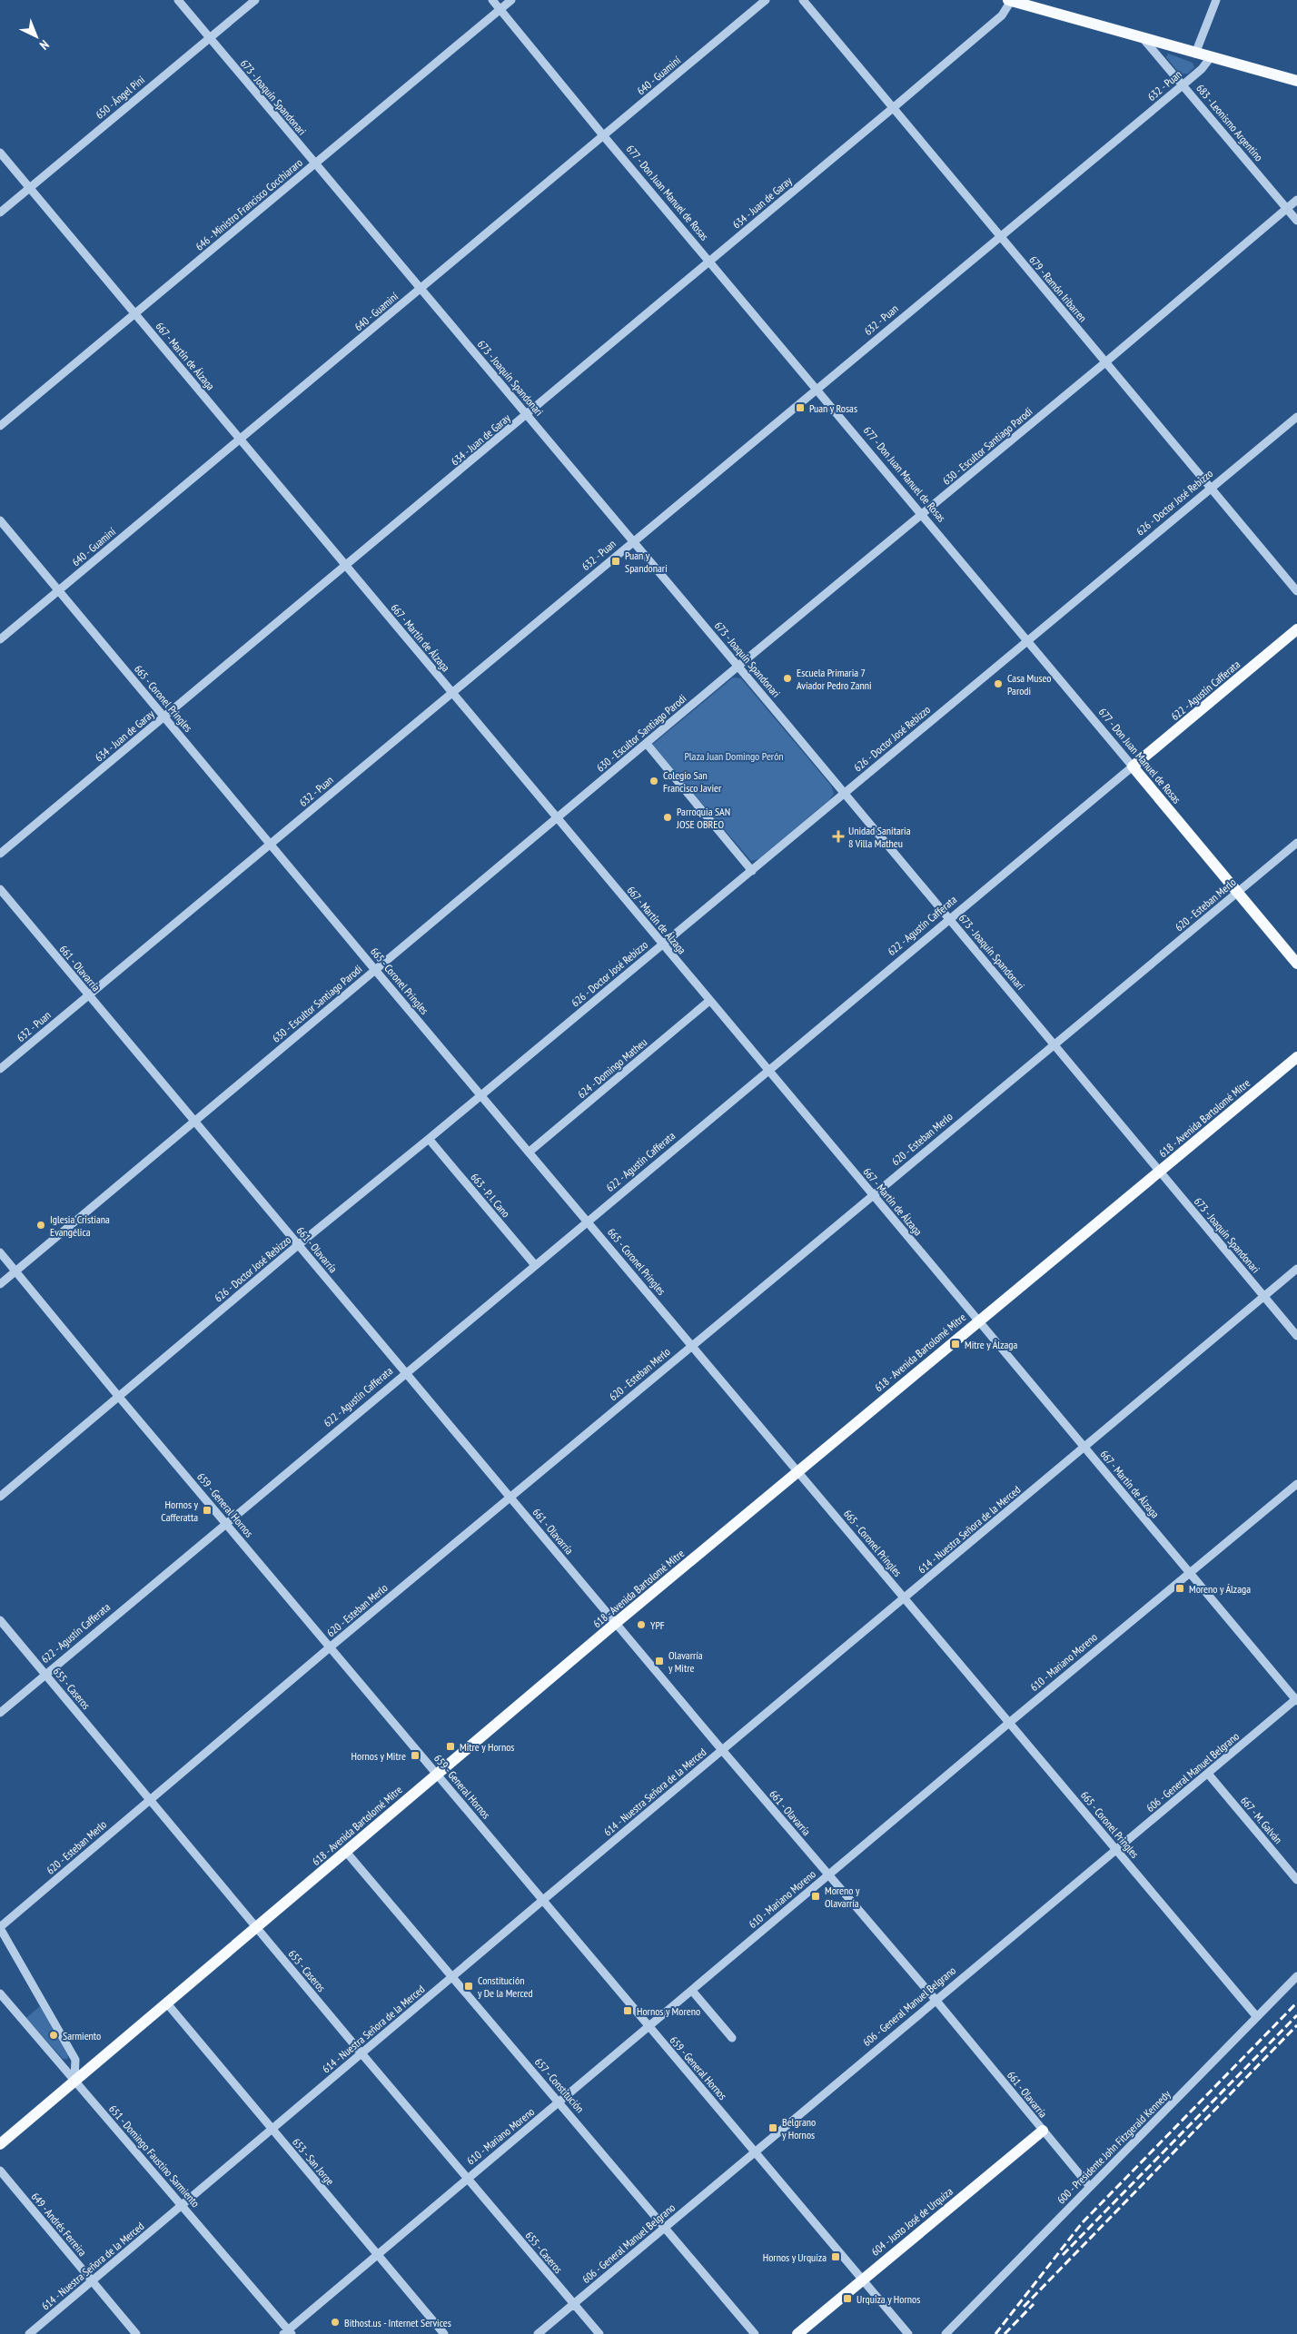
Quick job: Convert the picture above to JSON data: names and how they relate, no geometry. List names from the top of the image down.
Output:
{
  "streets": {
    "main road": [
      "677 - Don Juan Manuel de Rosas",
      "622 - Agustín Cafferata",
      "618 - Avenida Bartolomé Mitre",
      "604 - Justo José de Urquiza"
    ],
    "street": [
      "640 - Guaminí",
      "632 - Puan",
      "650 - Ángel Pini",
      "673 - Joaquín Spandonari",
      "683 - Leonismo Argentino",
      "634 - Juan de Garay",
      "646 - Ministro Francisco Cocchiararo",
      "679 - Ramón Iribarren",
      "667 - Martín de Álzaga",
      "630 - Escultor Santiago Parodi",
      "626 - Doctor José Rebizzo",
      "665 - Coronel Pringles",
      "620 - Esteban Merlo",
      "661 - Olavarría",
      "624 - Domingo Matheu",
      "663 - P. I. Cano",
      "659 - General Hornos",
      "614 - Nuestra Señora de la Merced",
      "610 - Mariano Moreno",
      "655 - Caseros",
      "606 - General Manuel Belgrano",
      "667 - M. Galván",
      "657 - Constitución",
      "600 - Presidente John Fitzgerald Kennedy",
      "651 - Domingo Faustino Sarmiento",
      "653 - San Jorge",
      "649 - Andrés Ferreira"
    ]
  },
  "crossings": [
    ["640 - Guaminí", "673 - Joaquín Spandonari"],
    ["640 - Guaminí", "677 - Don Juan Manuel de Rosas"],
    ["640 - Guaminí", "667 - Martín de Álzaga"],
    ["640 - Guaminí", "665 - Coronel Pringles"],
    ["632 - Puan", "673 - Joaquín Spandonari"],
    ["632 - Puan", "683 - Leonismo Argentino"],
    ["632 - Puan", "677 - Don Juan Manuel de Rosas"],
    ["632 - Puan", "679 - Ramón Iribarren"],
    ["632 - Puan", "667 - Martín de Álzaga"],
    ["632 - Puan", "665 - Coronel Pringles"],
    ["632 - Puan", "661 - Olavarría"],
    ["650 - Ángel Pini", "673 - Joaquín Spandonari"],
    ["650 - Ángel Pini", "667 - Martín de Álzaga"],
    ["673 - Joaquín Spandonari", "634 - Juan de Garay"],
    ["673 - Joaquín Spandonari", "646 - Ministro Francisco Cocchiararo"],
    ["673 - Joaquín Spandonari", "630 - Escultor Santiago Parodi"],
    ["673 - Joaquín Spandonari", "626 - Doctor José Rebizzo"],
    ["673 - Joaquín Spandonari", "622 - Agustín Cafferata"],
    ["673 - Joaquín Spandonari", "620 - Esteban Merlo"],
    ["673 - Joaquín Spandonari", "618 - Avenida Bartolomé Mitre"],
    ["673 - Joaquín Spandonari", "614 - Nuestra Señora de la Merced"],
    ["683 - Leonismo Argentino", "630 - Escultor Santiago Parodi"],
    ["677 - Don Juan Manuel de Rosas", "634 - Juan de Garay"],
    ["677 - Don Juan Manuel de Rosas", "646 - Ministro Francisco Cocchiararo"],
    ["677 - Don Juan Manuel de Rosas", "630 - Escultor Santiago Parodi"],
    ["677 - Don Juan Manuel de Rosas", "626 - Doctor José Rebizzo"],
    ["677 - Don Juan Manuel de Rosas", "622 - Agustín Cafferata"],
    ["677 - Don Juan Manuel de Rosas", "620 - Esteban Merlo"],
    ["634 - Juan de Garay", "679 - Ramón Iribarren"],
    ["634 - Juan de Garay", "667 - Martín de Álzaga"],
    ["634 - Juan de Garay", "665 - Coronel Pringles"],
    ["646 - Ministro Francisco Cocchiararo", "667 - Martín de Álzaga"],
    ["679 - Ramón Iribarren", "630 - Escultor Santiago Parodi"],
    ["679 - Ramón Iribarren", "626 - Doctor José Rebizzo"],
    ["667 - Martín de Álzaga", "630 - Escultor Santiago Parodi"],
    ["667 - Martín de Álzaga", "626 - Doctor José Rebizzo"],
    ["667 - Martín de Álzaga", "622 - Agustín Cafferata"],
    ["667 - Martín de Álzaga", "620 - Esteban Merlo"],
    ["667 - Martín de Álzaga", "624 - Domingo Matheu"],
    ["667 - Martín de Álzaga", "618 - Avenida Bartolomé Mitre"],
    ["667 - Martín de Álzaga", "614 - Nuestra Señora de la Merced"],
    ["667 - Martín de Álzaga", "610 - Mariano Moreno"],
    ["667 - Martín de Álzaga", "606 - General Manuel Belgrano"],
    ["630 - Escultor Santiago Parodi", "665 - Coronel Pringles"],
    ["630 - Escultor Santiago Parodi", "661 - Olavarría"],
    ["630 - Escultor Santiago Parodi", "659 - General Hornos"],
    ["626 - Doctor José Rebizzo", "665 - Coronel Pringles"],
    ["626 - Doctor José Rebizzo", "661 - Olavarría"],
    ["626 - Doctor José Rebizzo", "663 - P. I. Cano"],
    ["626 - Doctor José Rebizzo", "659 - General Hornos"],
    ["622 - Agustín Cafferata", "665 - Coronel Pringles"],
    ["622 - Agustín Cafferata", "661 - Olavarría"],
    ["622 - Agustín Cafferata", "663 - P. I. Cano"],
    ["622 - Agustín Cafferata", "659 - General Hornos"],
    ["622 - Agustín Cafferata", "655 - Caseros"],
    ["665 - Coronel Pringles", "620 - Esteban Merlo"],
    ["665 - Coronel Pringles", "624 - Domingo Matheu"],
    ["665 - Coronel Pringles", "618 - Avenida Bartolomé Mitre"],
    ["665 - Coronel Pringles", "614 - Nuestra Señora de la Merced"],
    ["665 - Coronel Pringles", "610 - Mariano Moreno"],
    ["665 - Coronel Pringles", "606 - General Manuel Belgrano"],
    ["665 - Coronel Pringles", "600 - Presidente John Fitzgerald Kennedy"],
    ["620 - Esteban Merlo", "661 - Olavarría"],
    ["620 - Esteban Merlo", "659 - General Hornos"],
    ["620 - Esteban Merlo", "655 - Caseros"],
    ["661 - Olavarría", "618 - Avenida Bartolomé Mitre"],
    ["661 - Olavarría", "614 - Nuestra Señora de la Merced"],
    ["661 - Olavarría", "610 - Mariano Moreno"],
    ["661 - Olavarría", "606 - General Manuel Belgrano"],
    ["661 - Olavarría", "600 - Presidente John Fitzgerald Kennedy"],
    ["661 - Olavarría", "604 - Justo José de Urquiza"],
    ["618 - Avenida Bartolomé Mitre", "659 - General Hornos"],
    ["618 - Avenida Bartolomé Mitre", "655 - Caseros"],
    ["618 - Avenida Bartolomé Mitre", "657 - Constitución"],
    ["618 - Avenida Bartolomé Mitre", "651 - Domingo Faustino Sarmiento"],
    ["618 - Avenida Bartolomé Mitre", "653 - San Jorge"],
    ["659 - General Hornos", "614 - Nuestra Señora de la Merced"],
    ["659 - General Hornos", "610 - Mariano Moreno"],
    ["659 - General Hornos", "606 - General Manuel Belgrano"],
    ["659 - General Hornos", "604 - Justo José de Urquiza"],
    ["614 - Nuestra Señora de la Merced", "655 - Caseros"],
    ["614 - Nuestra Señora de la Merced", "657 - Constitución"],
    ["614 - Nuestra Señora de la Merced", "651 - Domingo Faustino Sarmiento"],
    ["614 - Nuestra Señora de la Merced", "653 - San Jorge"],
    ["614 - Nuestra Señora de la Merced", "649 - Andrés Ferreira"],
    ["610 - Mariano Moreno", "655 - Caseros"],
    ["610 - Mariano Moreno", "657 - Constitución"],
    ["610 - Mariano Moreno", "651 - Domingo Faustino Sarmiento"],
    ["610 - Mariano Moreno", "653 - San Jorge"],
    ["655 - Caseros", "606 - General Manuel Belgrano"],
    ["606 - General Manuel Belgrano", "667 - M. Galván"],
    ["606 - General Manuel Belgrano", "657 - Constitución"]
  ],
  "parks": ["Plaza Juan Domingo Perón"],
  "places": {
    "transit": [
      "Puan y Rosas",
      "Puan y Spandonari",
      "Mitre y Álzaga",
      "Hornos y Cafferatta",
      "Moreno y Álzaga",
      "Olavarría y Mitre",
      "Mitre y Hornos",
      "Hornos y Mitre",
      "Moreno y Olavarría",
      "Constitución y De la Merced",
      "Hornos y Moreno",
      "Belgrano y Hornos",
      "Hornos y Urquiza",
      "Urquiza y Hornos"
    ],
    "other": [
      "Escuela Primaria 7 Aviador Pedro Zanni",
      "Casa Museo Parodi",
      "Colegio San Francisco Javier",
      "Parroquia SAN JOSE OBREO",
      "Iglesia Cristiana Evangélica",
      "YPF",
      "Sarmiento",
      "Bithost.us - Internet Services"
    ],
    "health": ["Unidad Sanitaria 8 Villa Matheu"]
  },
  "north": "bottom right"
}
